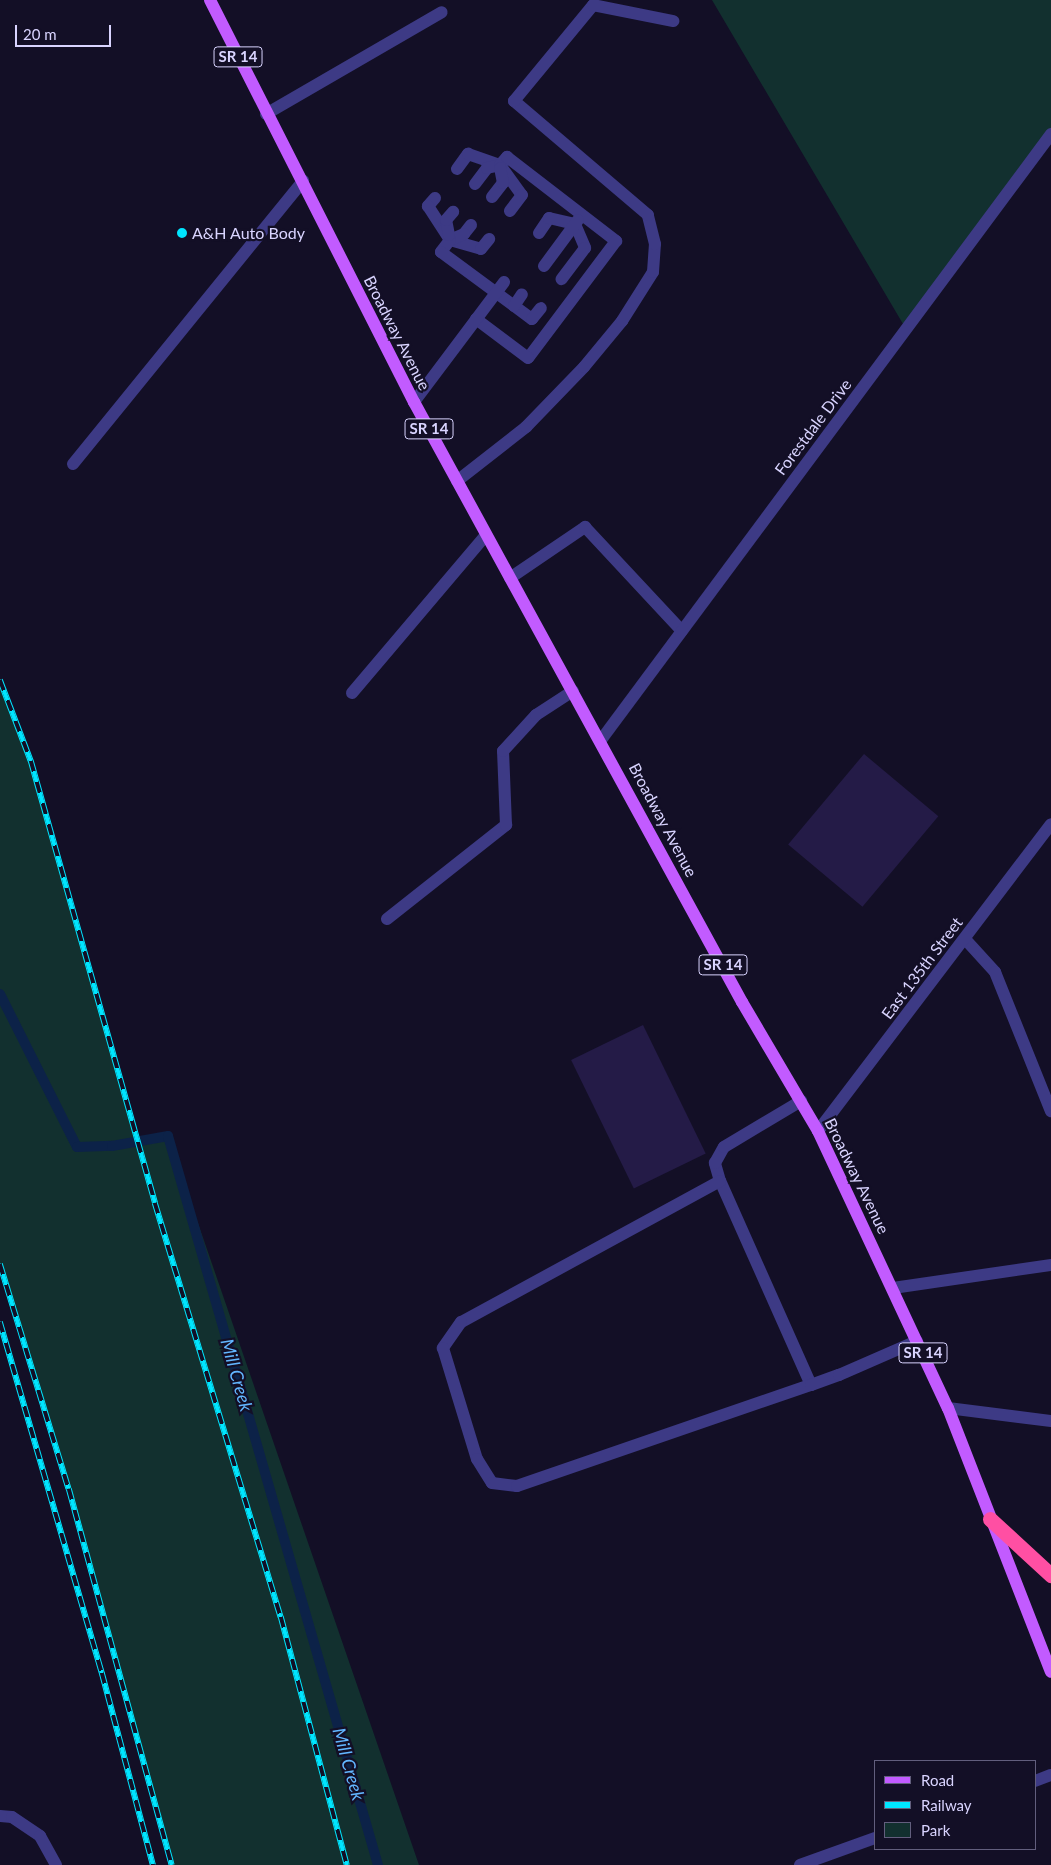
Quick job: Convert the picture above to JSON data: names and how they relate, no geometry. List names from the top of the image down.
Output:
{
  "streets": {
    "main road": ["SR 14", "Broadway Avenue"],
    "street": ["Forestdale Drive", "East 135th Street"]
  },
  "crossings": [
    ["Broadway Avenue", "Forestdale Drive"],
    ["Broadway Avenue", "East 135th Street"]
  ],
  "water": ["Mill Creek"],
  "places": ["A&H Auto Body"],
  "legend": ["Road", "Railway", "Park"],
  "scale_bar": "20 m"
}
